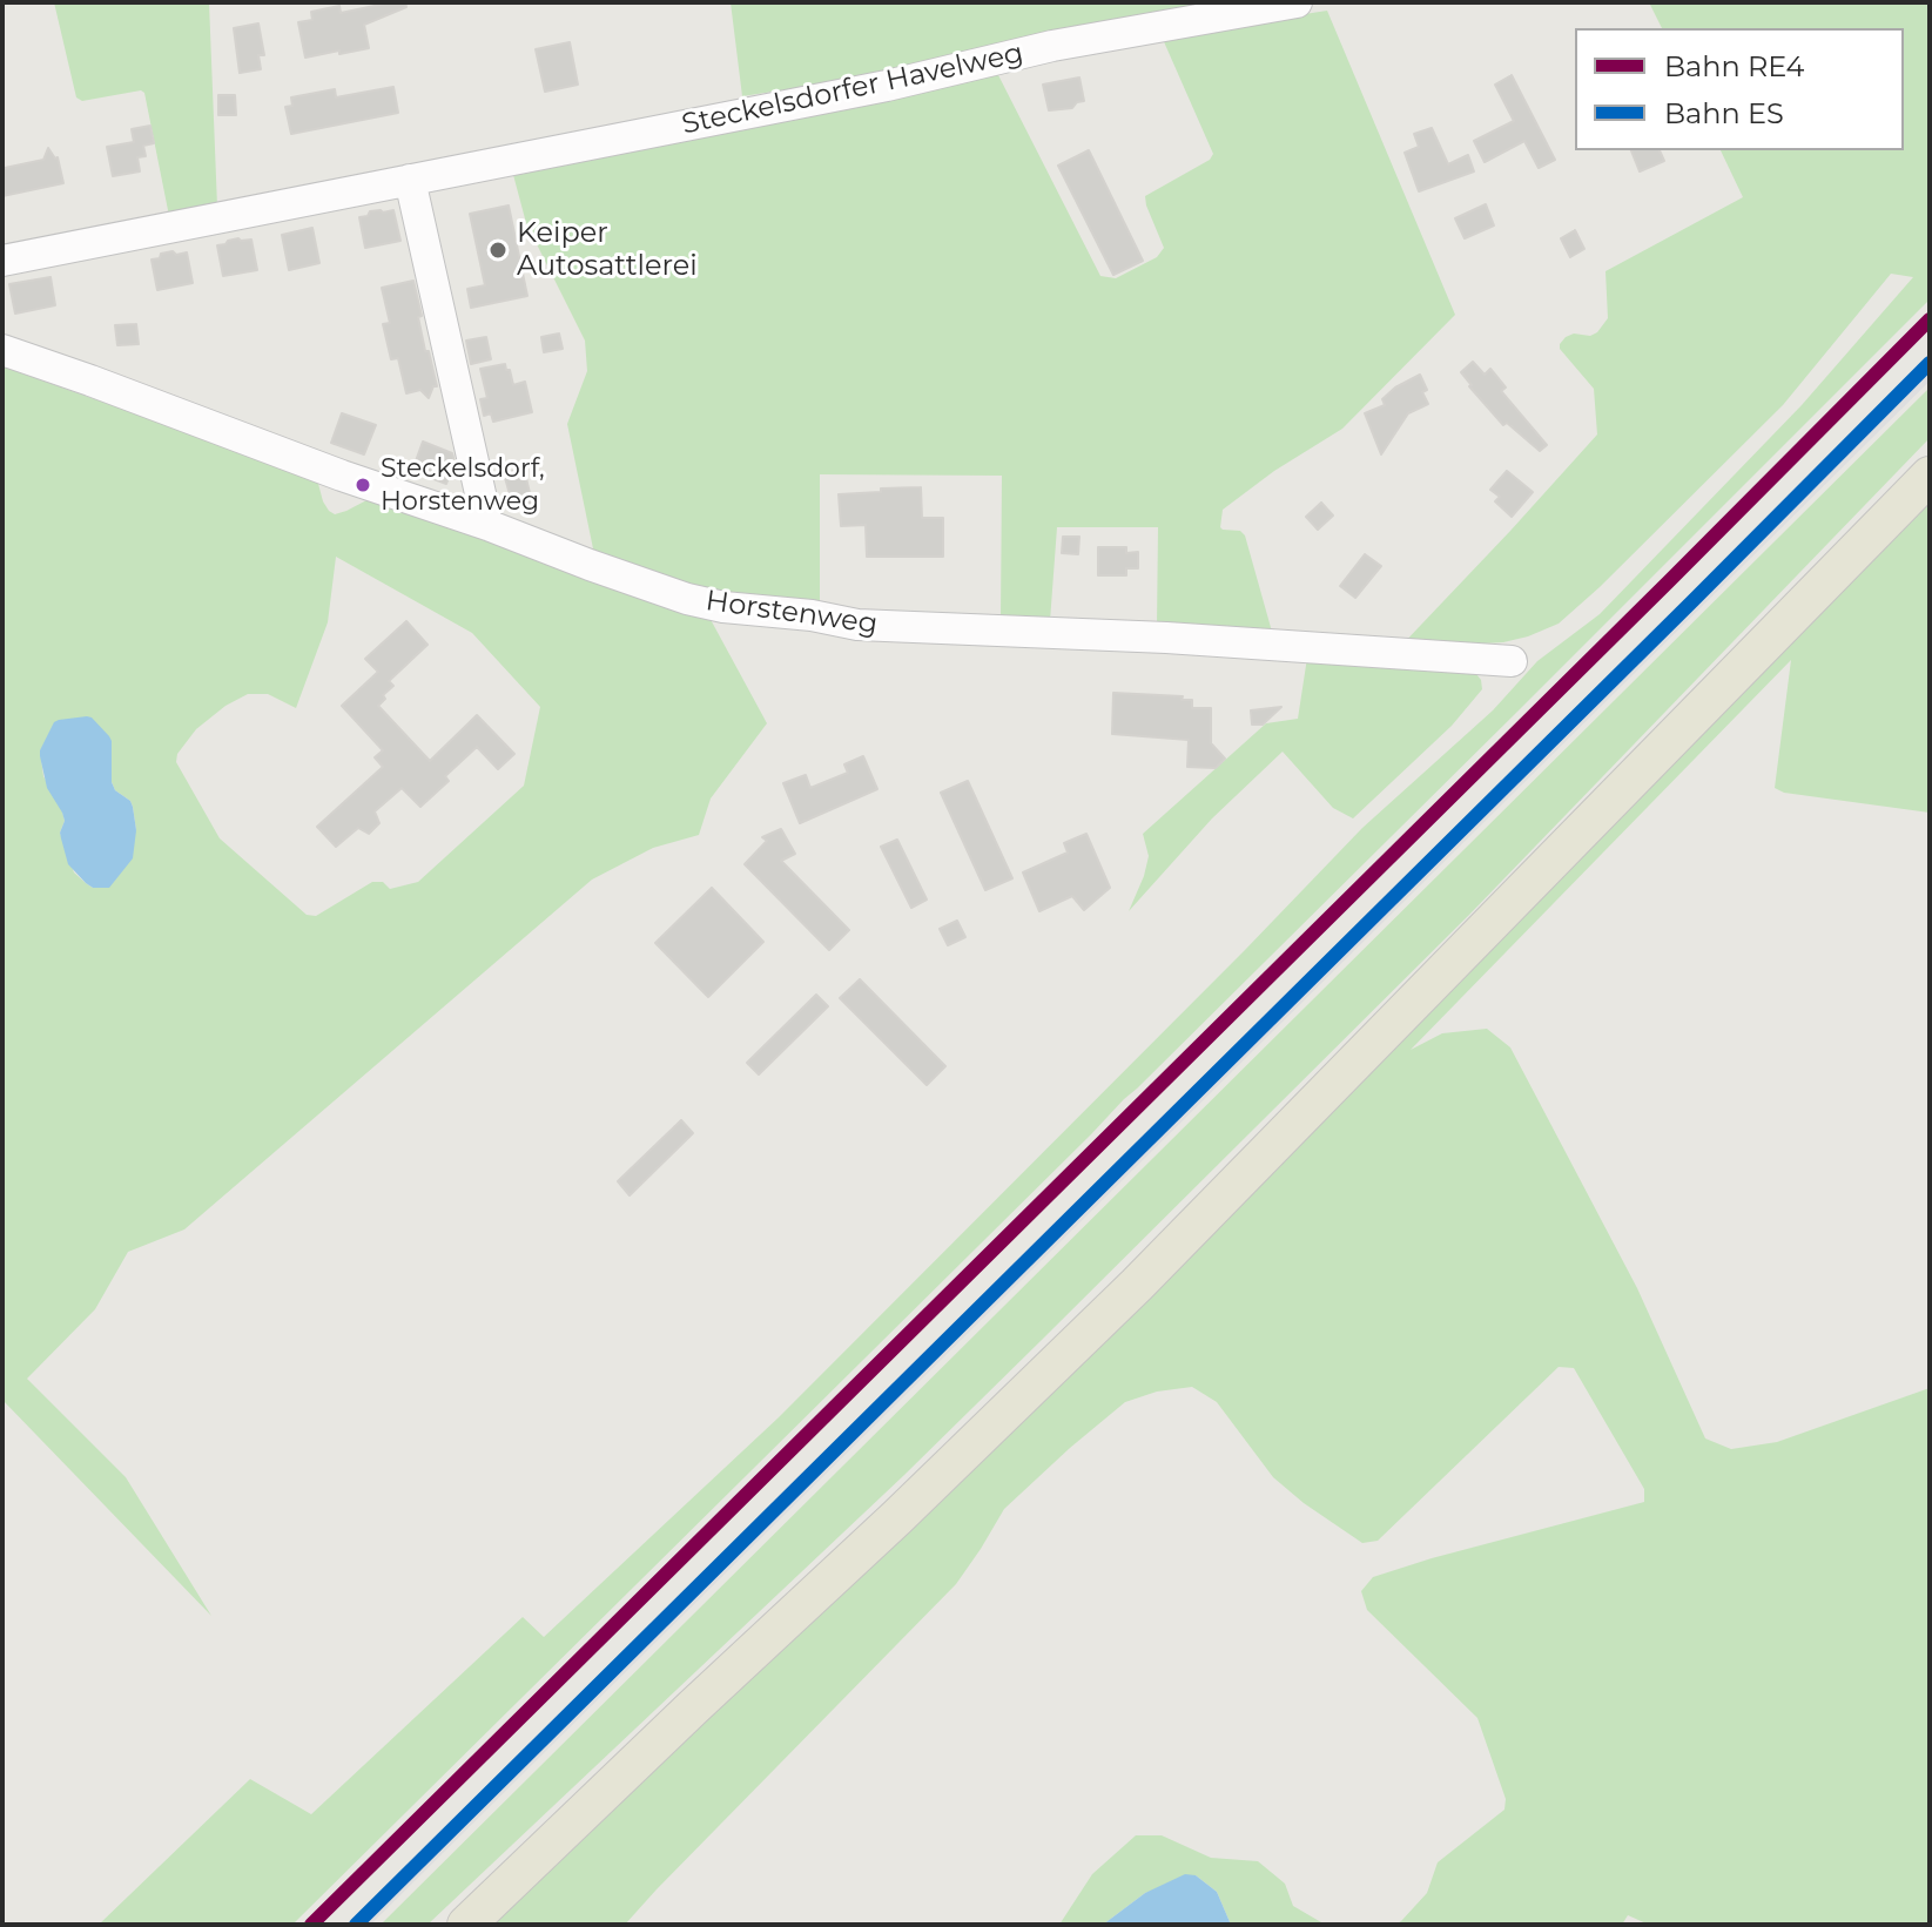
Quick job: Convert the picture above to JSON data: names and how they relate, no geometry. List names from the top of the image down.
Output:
{
  "streets": {
    "street": ["Steckelsdorfer Havelweg", "Horstenweg"]
  },
  "places": ["Keiper Autosattlerei", "Steckelsdorf, Horstenweg"],
  "lines": ["rail line RE4", "rail line ES"],
  "legend": ["Bahn RE4", "Bahn ES"]
}
